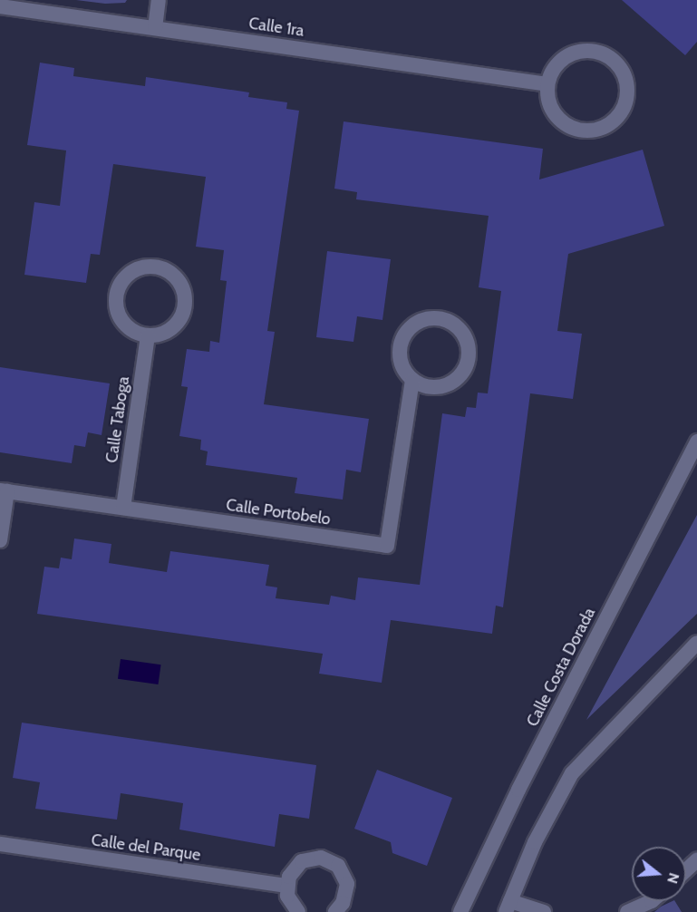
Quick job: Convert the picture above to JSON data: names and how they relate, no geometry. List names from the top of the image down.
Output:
{
  "streets": {
    "street": [
      "Calle 1ra",
      "Calle Taboga",
      "Calle Portobelo",
      "Calle Costa Dorada",
      "Calle del Parque"
    ]
  },
  "crossings": [
    ["Calle Taboga", "Calle Portobelo"]
  ],
  "north": "right"
}
